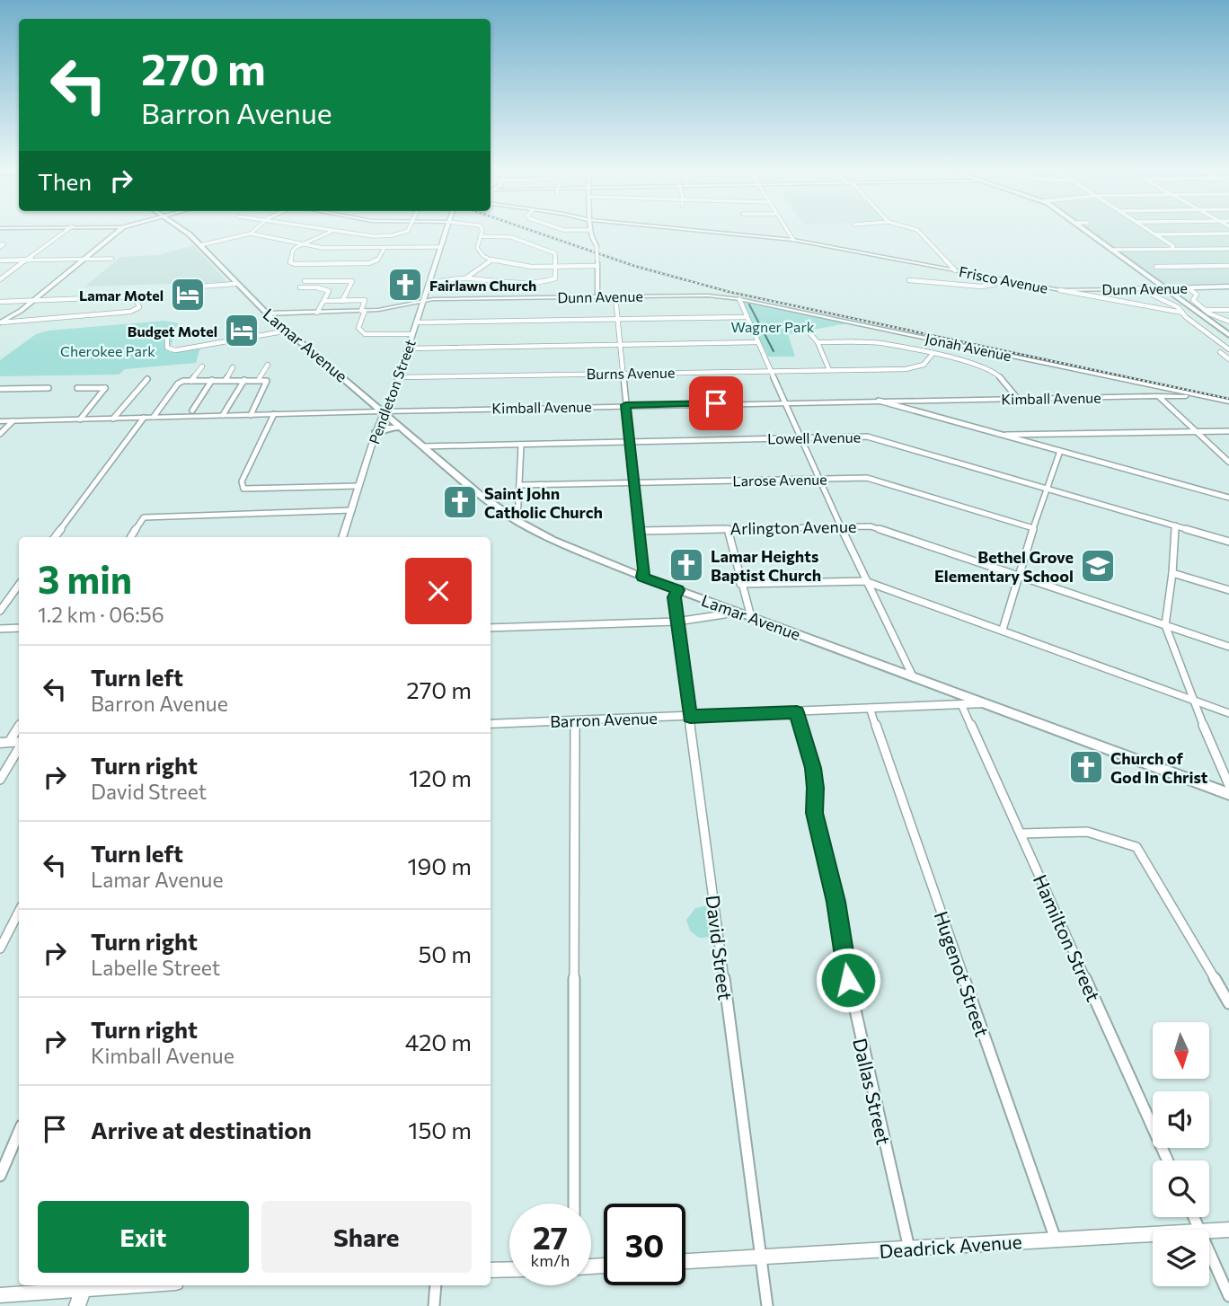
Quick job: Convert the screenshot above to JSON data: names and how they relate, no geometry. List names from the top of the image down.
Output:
{
  "streets": {
    "main road": [
      "Dunn Avenue",
      "Lamar Avenue",
      "Pendleton Street",
      "Kimball Avenue",
      "Barron Avenue"
    ],
    "street": [
      "Frisco Avenue",
      "Jonah Avenue",
      "Burns Avenue",
      "Lowell Avenue",
      "Larose Avenue",
      "Arlington Avenue",
      "Hamilton Street",
      "David Street",
      "Hugenot Street",
      "Dallas Street",
      "Deadrick Avenue"
    ]
  },
  "crossings": [
    ["Frisco Avenue", "Dunn Avenue"],
    ["Dunn Avenue", "Lamar Avenue"],
    ["Dunn Avenue", "Jonah Avenue"],
    ["Dunn Avenue", "Pendleton Street"],
    ["Lamar Avenue", "Pendleton Street"],
    ["Lamar Avenue", "Kimball Avenue"],
    ["Lamar Avenue", "Lowell Avenue"],
    ["Lamar Avenue", "Barron Avenue"],
    ["Lamar Avenue", "David Street"],
    ["Jonah Avenue", "Kimball Avenue"],
    ["Burns Avenue", "Pendleton Street"],
    ["Pendleton Street", "Kimball Avenue"],
    ["Barron Avenue", "Hamilton Street"],
    ["Barron Avenue", "David Street"],
    ["Barron Avenue", "Hugenot Street"],
    ["Barron Avenue", "Dallas Street"],
    ["David Street", "Deadrick Avenue"],
    ["Hugenot Street", "Deadrick Avenue"],
    ["Dallas Street", "Deadrick Avenue"]
  ],
  "parks": ["Wagner Park", "Cherokee Park"],
  "places": {
    "church": [
      "Fairlawn Church",
      "Saint John Catholic Church",
      "Lamar Heights Baptist Church",
      "Church of God In Christ"
    ],
    "hotel": ["Lamar Motel", "Budget Motel"],
    "school or university": ["Bethel Grove Elementary School"]
  },
  "north": "bottom",
  "page": {
    "turn": ["270 m", "Barron Avenue"],
    "then": "Then",
    "heading": ["3 min", "1.2 km · 06:56"],
    "list": [
      {
        "name": "Turn left",
        "note": "Barron Avenue",
        "value": "270 m"
      },
      {
        "name": "Turn right",
        "note": "David Street",
        "value": "120 m"
      },
      {
        "name": "Turn left",
        "note": "Lamar Avenue",
        "value": "190 m"
      },
      {
        "name": "Turn right",
        "note": "Labelle Street",
        "value": "50 m"
      },
      {
        "name": "Turn right",
        "note": "Kimball Avenue",
        "value": "420 m"
      },
      {
        "name": "Arrive at destination",
        "value": "150 m"
      }
    ],
    "buttons": ["Exit", "Share"],
    "speed": "27 km/h",
    "limit": "30"
  }
}
